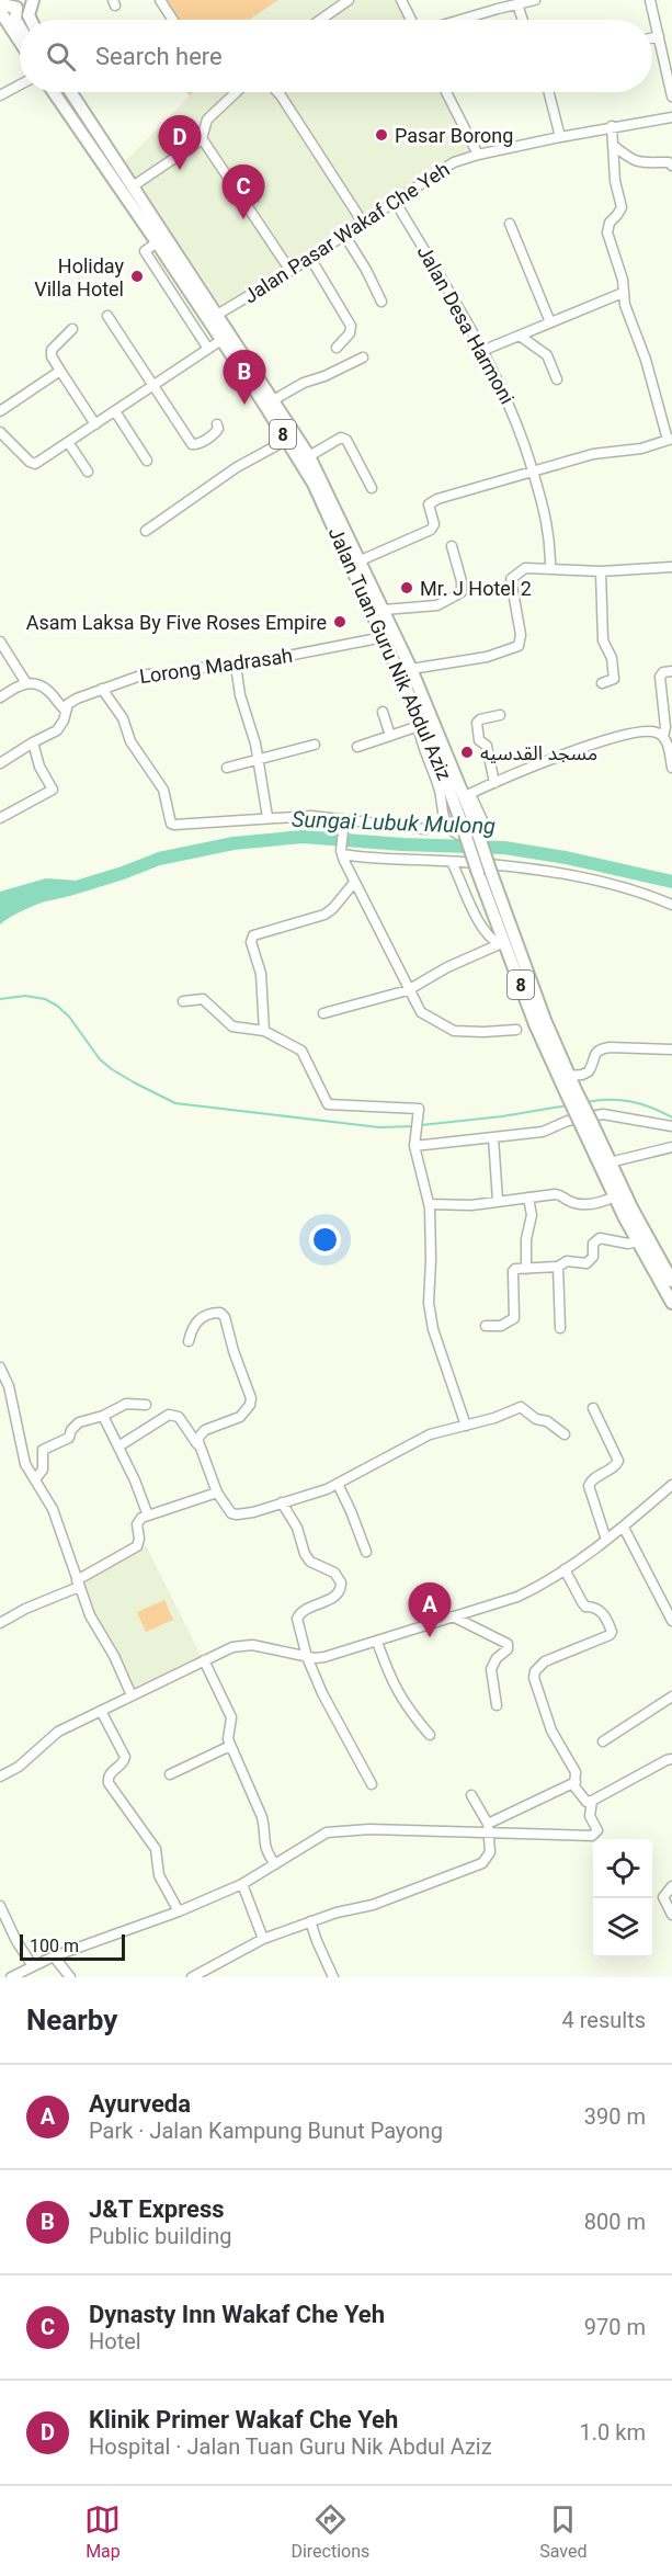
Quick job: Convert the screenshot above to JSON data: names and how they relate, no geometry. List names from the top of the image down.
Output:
{
  "streets": {
    "main road": ["8", "Jalan Tuan Guru Nik Abdul Aziz"],
    "street": ["Jalan Pasar Wakaf Che Yeh", "Jalan Desa Harmoni", "Lorong Madrasah"]
  },
  "crossings": [
    ["Jalan Pasar Wakaf Che Yeh", "Jalan Desa Harmoni"],
    ["Jalan Pasar Wakaf Che Yeh", "Jalan Tuan Guru Nik Abdul Aziz"],
    ["Jalan Tuan Guru Nik Abdul Aziz", "Lorong Madrasah"]
  ],
  "water": ["Sungai Lubuk Mulong"],
  "places": [
    "Pasar Borong",
    "Holiday Villa Hotel",
    "Mr. J Hotel 2",
    "Asam Laksa By Five Roses Empire",
    "مسجد القدسيه"
  ],
  "scale_bar": "100 m",
  "page": {
    "search": "Search here",
    "pins": [
      "D",
      "C",
      "B",
      "A"
    ],
    "scale": "100 m",
    "heading": ["Nearby", "4 results"],
    "list": [
      {
        "mark": "A",
        "name": "Ayurveda",
        "note": "Park · Jalan Kampung Bunut Payong",
        "value": "390 m"
      },
      {
        "mark": "B",
        "name": "J&T Express",
        "note": "Public building",
        "value": "800 m"
      },
      {
        "mark": "C",
        "name": "Dynasty Inn Wakaf Che Yeh",
        "note": "Hotel",
        "value": "970 m"
      },
      {
        "mark": "D",
        "name": "Klinik Primer Wakaf Che Yeh",
        "note": "Hospital · Jalan Tuan Guru Nik Abdul Aziz",
        "value": "1.0 km"
      }
    ],
    "nav": ["Map", "Directions", "Saved"]
  }
}
